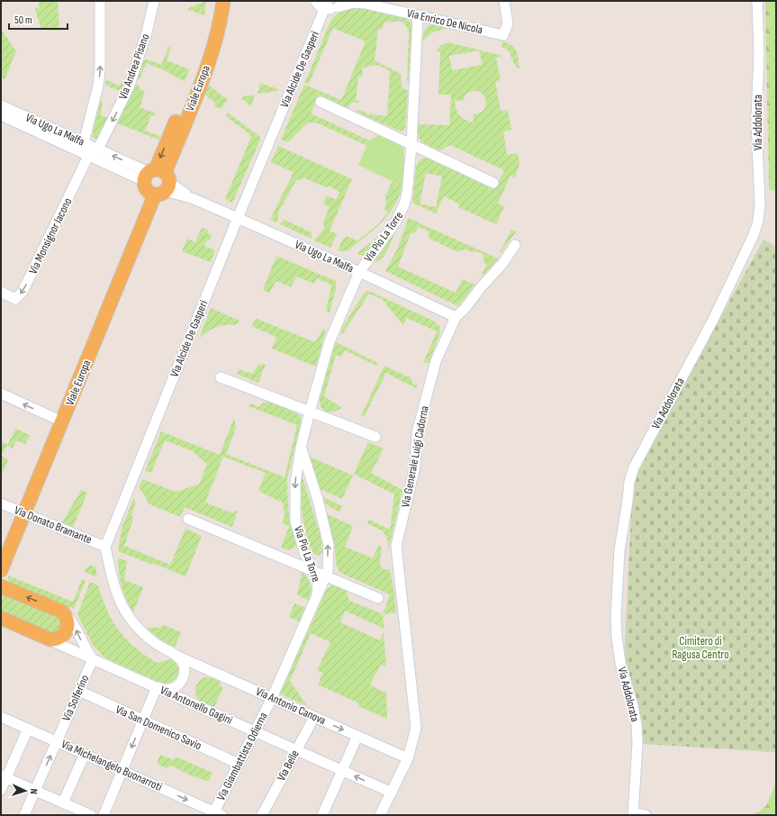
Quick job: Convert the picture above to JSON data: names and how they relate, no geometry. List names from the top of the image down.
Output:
{
  "streets": {
    "main road": ["Viale Europa", "Via Antonello Gagini"],
    "street": [
      "Via Enrico De Nicola",
      "Via Andrea Pisano",
      "Via Alcide De Gasperi",
      "Via Addolorata",
      "Via Ugo La Malfa",
      "Via Monsignor Iacono",
      "Via Pio La Torre",
      "Via Generale Luigi Cadorna",
      "Via Donato Bramante",
      "Via Solferino",
      "Via Antonio Canova",
      "Via San Domenico Savio",
      "Via Giambattista Odierna",
      "Via Michelangelo Buonarroti",
      "Via Belle"
    ]
  },
  "crossings": [
    ["Via Enrico De Nicola", "Via Alcide De Gasperi"],
    ["Via Enrico De Nicola", "Via Pio La Torre"],
    ["Via Andrea Pisano", "Via Ugo La Malfa"],
    ["Via Andrea Pisano", "Via Monsignor Iacono"],
    ["Via Alcide De Gasperi", "Via Ugo La Malfa"],
    ["Via Alcide De Gasperi", "Via Donato Bramante"],
    ["Viale Europa", "Via Ugo La Malfa"],
    ["Viale Europa", "Via Donato Bramante"],
    ["Via Ugo La Malfa", "Via Monsignor Iacono"],
    ["Via Ugo La Malfa", "Via Pio La Torre"],
    ["Via Ugo La Malfa", "Via Generale Luigi Cadorna"],
    ["Via Pio La Torre", "Via Antonio Canova"],
    ["Via Pio La Torre", "Via Giambattista Odierna"],
    ["Via Generale Luigi Cadorna", "Via Antonello Gagini"],
    ["Via Generale Luigi Cadorna", "Via Antonio Canova"],
    ["Via Solferino", "Via Antonello Gagini"],
    ["Via Solferino", "Via San Domenico Savio"],
    ["Via Solferino", "Via Michelangelo Buonarroti"],
    ["Via Antonello Gagini", "Via Giambattista Odierna"],
    ["Via Antonello Gagini", "Via Belle"],
    ["Via Antonio Canova", "Via Giambattista Odierna"],
    ["Via Antonio Canova", "Via Belle"],
    ["Via San Domenico Savio", "Via Giambattista Odierna"],
    ["Via Giambattista Odierna", "Via Michelangelo Buonarroti"]
  ],
  "one_way": ["Via Monsignor Iacono", "Via Michelangelo Buonarroti"],
  "parks": ["Cimitero di Ragusa Centro"],
  "scale_bar": "50 m",
  "north": "right"
}
